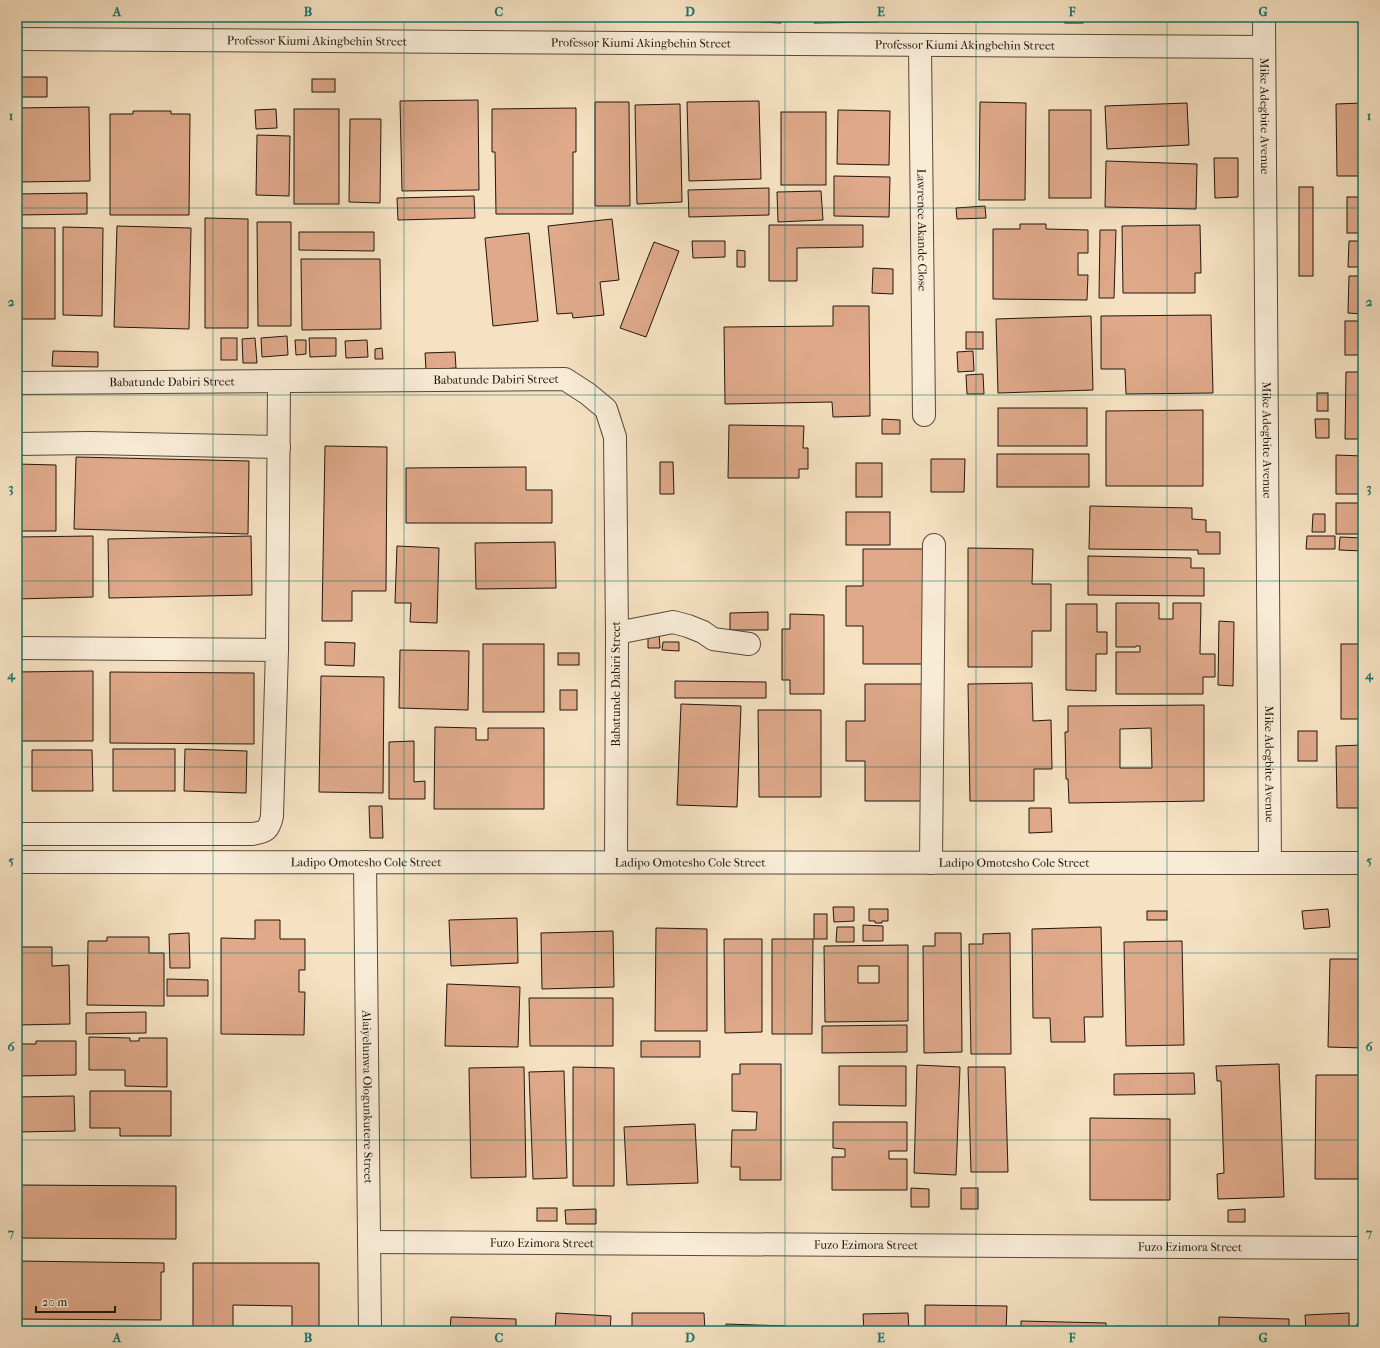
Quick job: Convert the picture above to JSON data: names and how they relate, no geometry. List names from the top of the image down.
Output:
{
  "streets": {
    "street": [
      "Professor Kiumi Akingbehin Street",
      "Mike Adegbite Avenue",
      "Lawrence Akande Close",
      "Babatunde Dabiri Street",
      "Ladipo Omotesho Cole Street",
      "Alaiyelunwa Ologunkutere Street",
      "Fuzo Ezimora Street"
    ]
  },
  "crossings": [
    ["Professor Kiumi Akingbehin Street", "Mike Adegbite Avenue"],
    ["Professor Kiumi Akingbehin Street", "Lawrence Akande Close"],
    ["Mike Adegbite Avenue", "Ladipo Omotesho Cole Street"],
    ["Babatunde Dabiri Street", "Ladipo Omotesho Cole Street"],
    ["Ladipo Omotesho Cole Street", "Alaiyelunwa Ologunkutere Street"],
    ["Alaiyelunwa Ologunkutere Street", "Fuzo Ezimora Street"]
  ],
  "scale_bar": "20 m",
  "grid": {
    "columns": [
      "A",
      "B",
      "C",
      "D",
      "E",
      "F",
      "G"
    ],
    "rows": [
      "1",
      "2",
      "3",
      "4",
      "5",
      "6",
      "7"
    ]
  }
}
